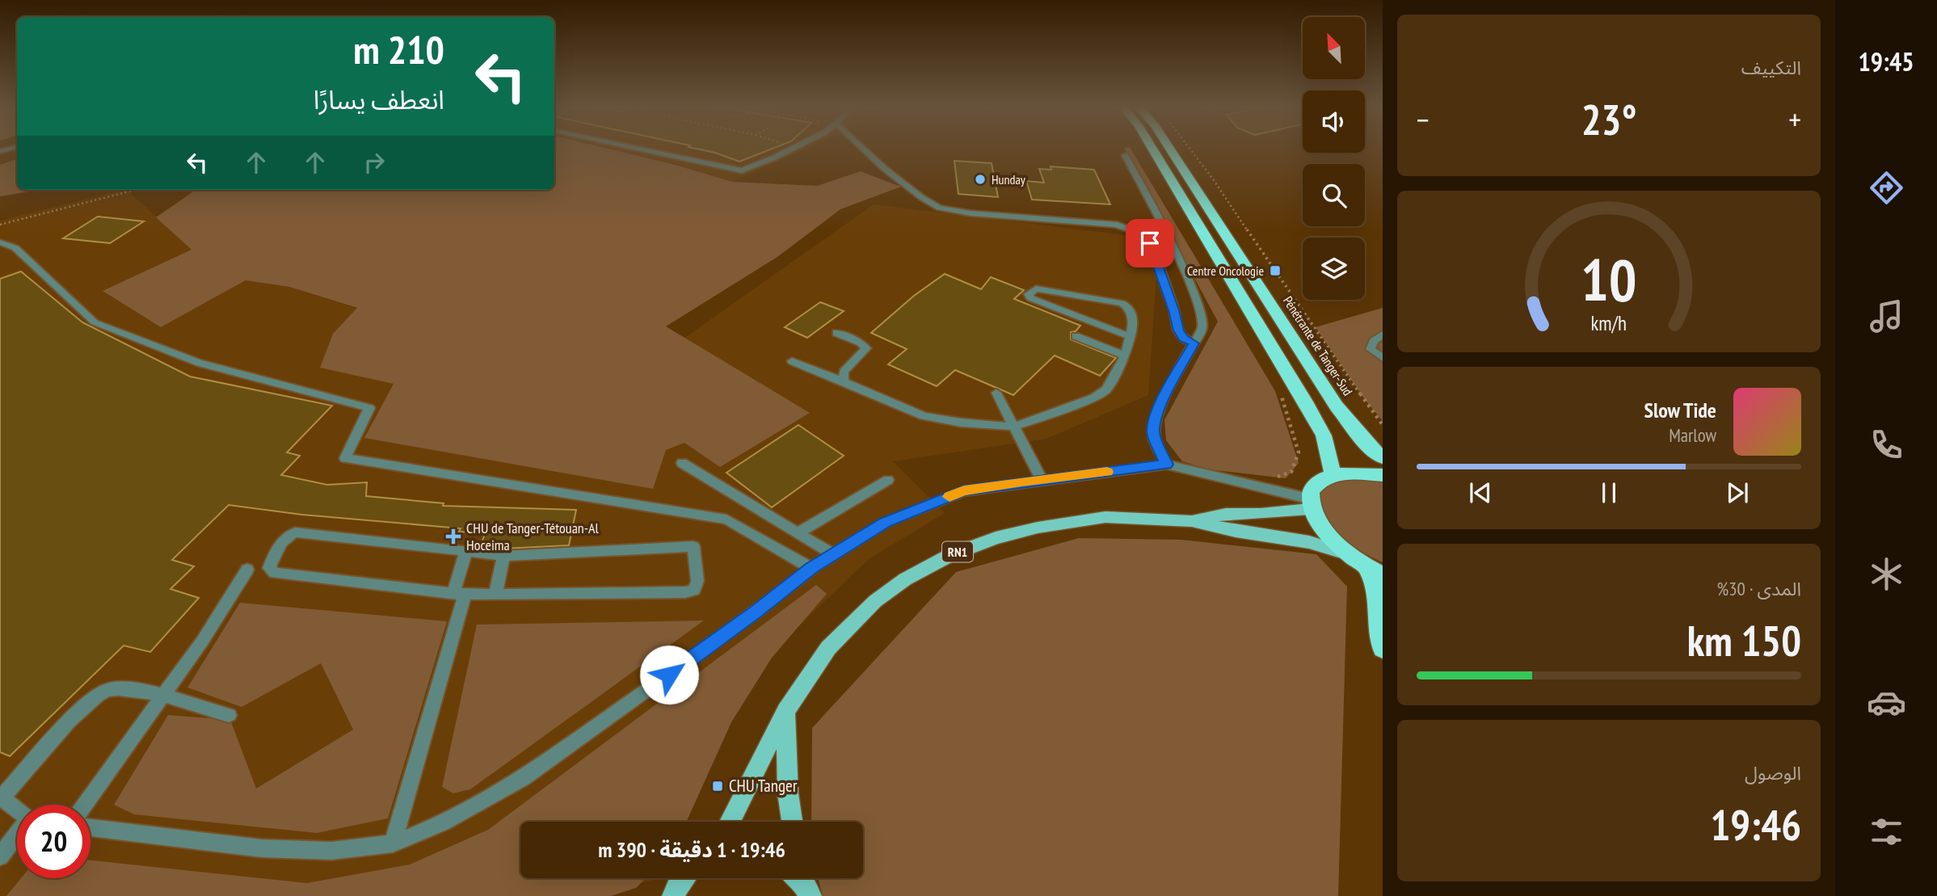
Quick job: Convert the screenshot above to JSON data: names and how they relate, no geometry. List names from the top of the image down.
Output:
{
  "streets": {
    "highway": ["Pénétrante de Tanger-Sud", "RN1"]
  },
  "places": {
    "other": ["Hunday"],
    "transit": ["Centre Oncologie", "CHU Tanger"],
    "health": ["CHU de Tanger-Tétouan-Al Hoceima"]
  },
  "north": "top left",
  "page": {
    "tabs": "19:45",
    "tile": [
      "التكييف",
      ["المدى · 30%", "150 km"],
      ["الوصول", "19:46"]
    ],
    "turn": ["210 m", "انعطف يسارًا"],
    "heat": ["−", "23°", "+"],
    "song": ["Slow Tide", "Marlow"],
    "limit": "20",
    "trip": "19:46 · 1 دقيقة · 390 m",
    "gauge": ["10", "km/h"]
  }
}
